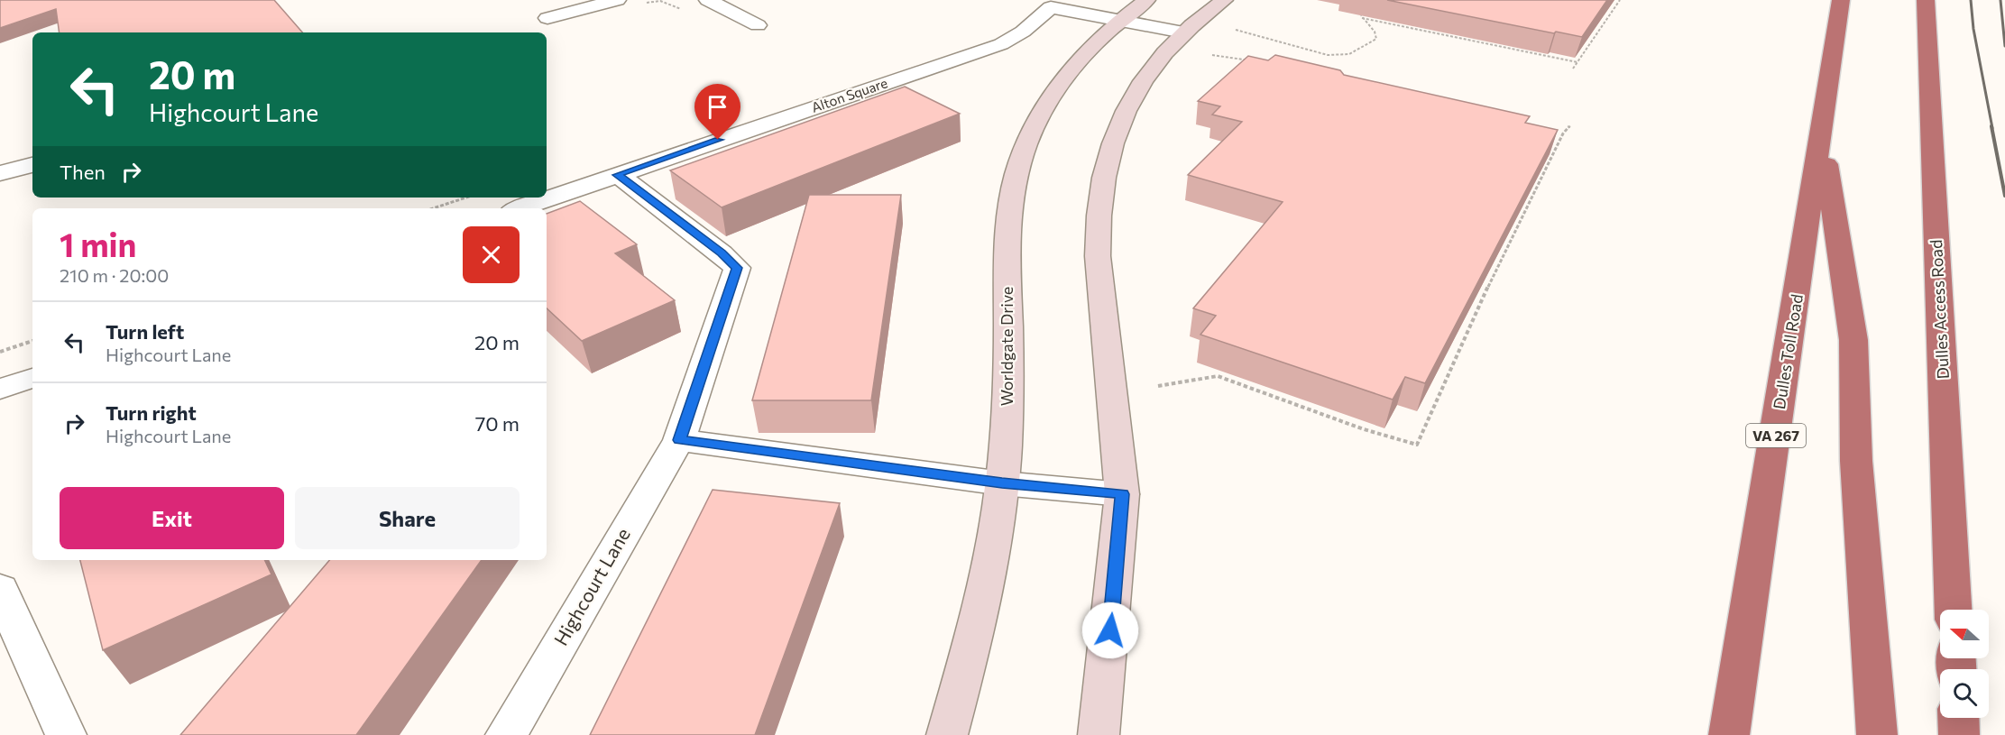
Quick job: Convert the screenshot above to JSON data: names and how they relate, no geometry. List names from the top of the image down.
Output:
{
  "streets": {
    "highway": ["Dulles Access Road", "Dulles Toll Road", "VA 267"],
    "street": ["Alton Square", "Worldgate Drive", "Highcourt Lane"]
  },
  "crossings": [
    ["Alton Square", "Worldgate Drive"],
    ["Alton Square", "Highcourt Lane"]
  ],
  "north": "left",
  "page": {
    "turn": ["20 m", "Highcourt Lane"],
    "then": "Then",
    "heading": ["1 min", "210 m · 20:00"],
    "list": [
      {
        "name": "Turn left",
        "note": "Highcourt Lane",
        "value": "20 m"
      },
      {
        "name": "Turn right",
        "note": "Highcourt Lane",
        "value": "70 m"
      }
    ],
    "buttons": ["Exit", "Share"]
  }
}
